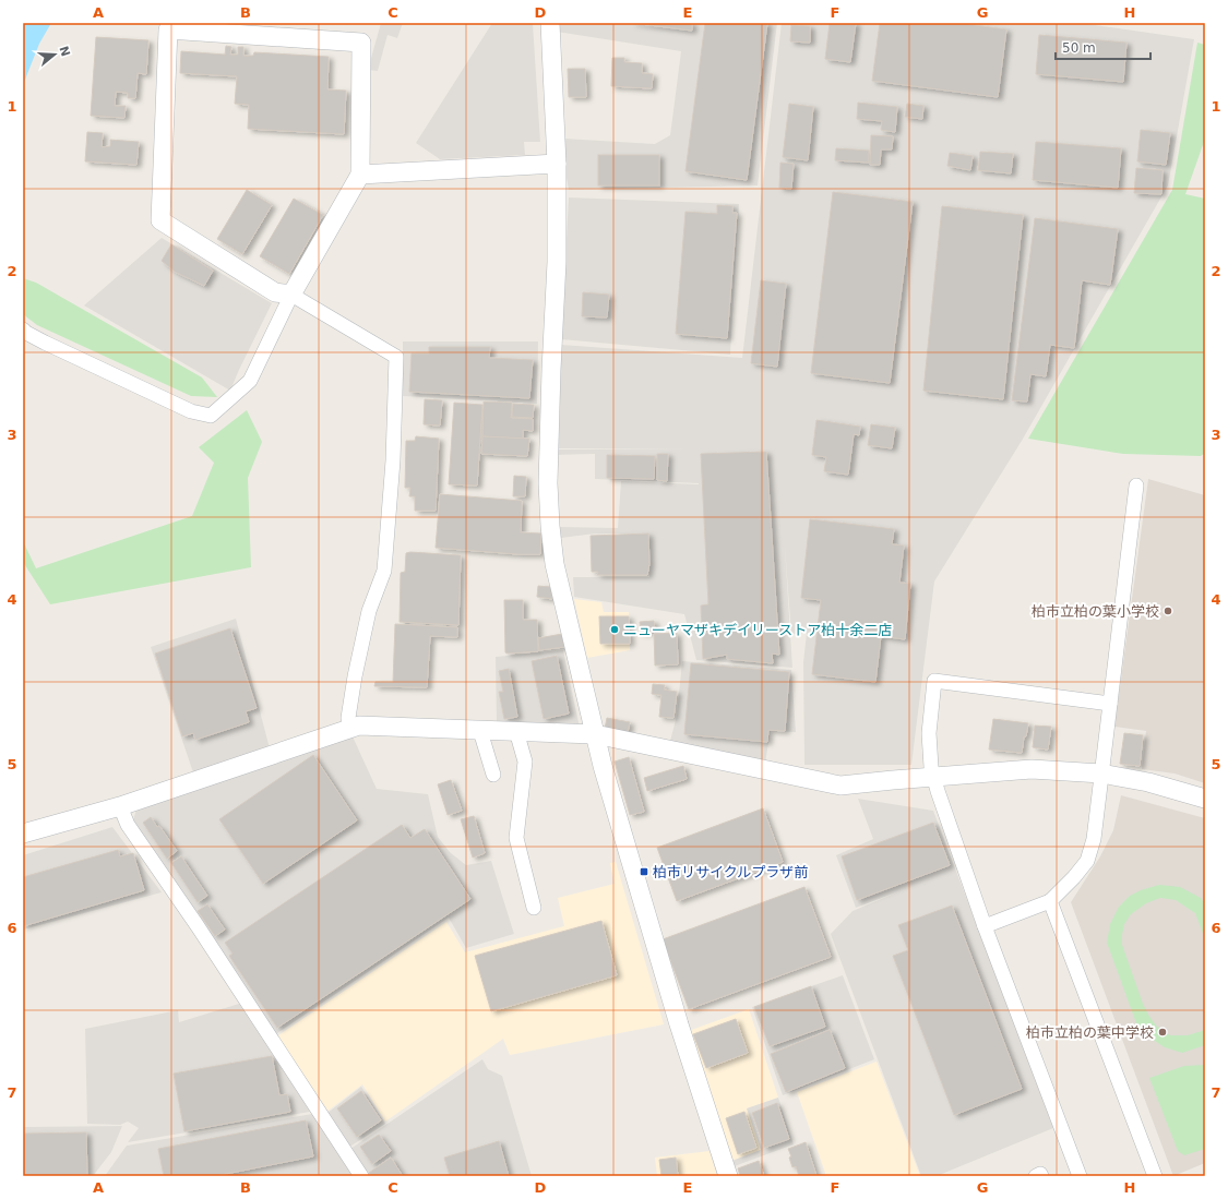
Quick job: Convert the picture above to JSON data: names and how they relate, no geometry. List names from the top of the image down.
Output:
{
  "places": {
    "other": ["柏市立柏の葉小学校", "ニューヤマザキデイリーストア柏十余二店", "柏市立柏の葉中学校"],
    "transit": ["柏市リサイクルプラザ前"]
  },
  "scale_bar": "50 m",
  "north": "right",
  "grid": {
    "columns": [
      "A",
      "B",
      "C",
      "D",
      "E",
      "F",
      "G",
      "H"
    ],
    "rows": [
      "1",
      "2",
      "3",
      "4",
      "5",
      "6",
      "7"
    ]
  }
}
